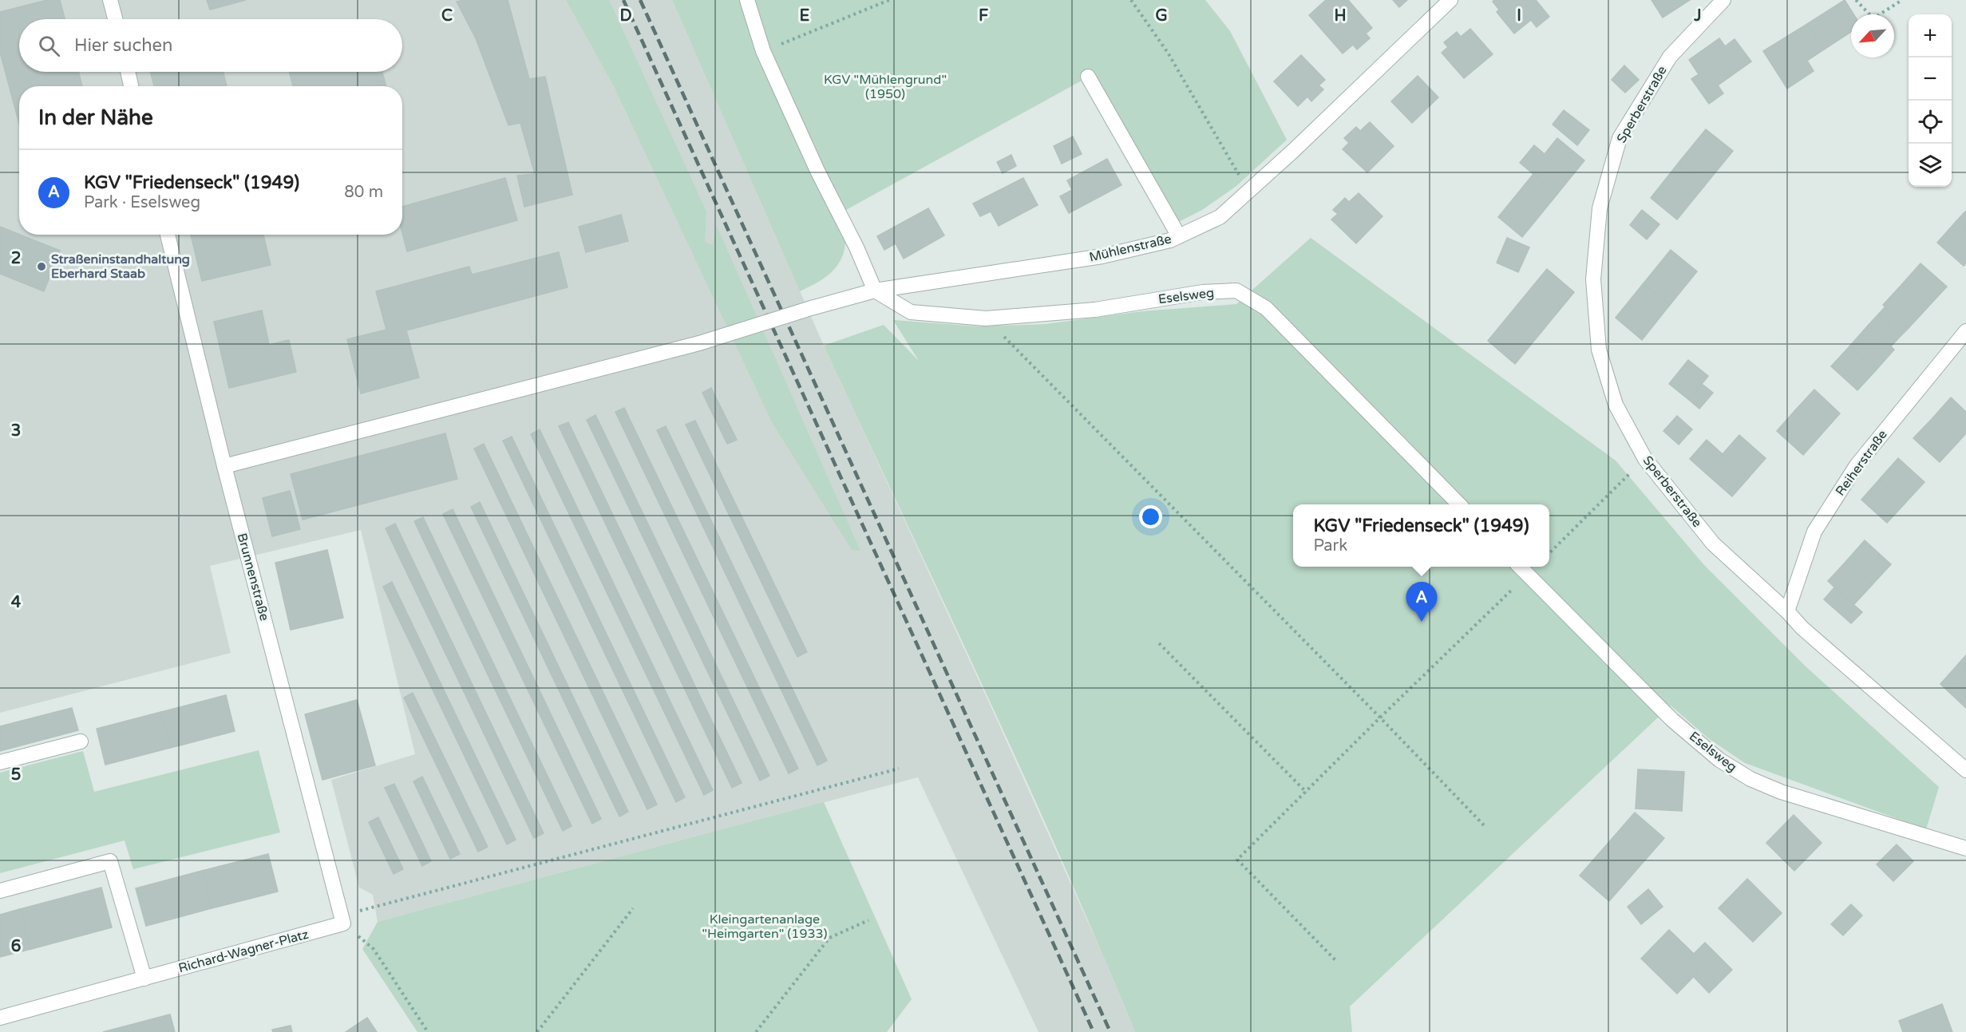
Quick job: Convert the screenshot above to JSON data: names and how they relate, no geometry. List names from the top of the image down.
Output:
{
  "streets": {
    "street": [
      "Sperberstraße",
      "Mühlenstraße",
      "Eselsweg",
      "Reiherstraße",
      "Brunnenstraße",
      "Richard-Wagner-Platz"
    ]
  },
  "crossings": [
    ["Sperberstraße", "Reiherstraße"],
    ["Mühlenstraße", "Eselsweg"],
    ["Mühlenstraße", "Brunnenstraße"],
    ["Brunnenstraße", "Richard-Wagner-Platz"]
  ],
  "parks": ["KGV \"Mühlengrund\" (1950)", "Kleingartenanlage \"Heimgarten\" (1933)"],
  "places": ["Straßeninstandhaltung Eberhard Staab"],
  "north": "bottom left",
  "page": {
    "map_buttons": ["+", "−"],
    "search": "Hier suchen",
    "heading": "In der Nähe",
    "list": [
      {
        "mark": "A",
        "name": "KGV \"Friedenseck\" (1949)",
        "note": "Park · Eselsweg",
        "value": "80 m"
      }
    ],
    "popup": ["KGV \"Friedenseck\" (1949)", "Park"],
    "pins": "A"
  },
  "grid": {
    "columns": [
      "C",
      "D",
      "E",
      "F",
      "G",
      "H",
      "I",
      "J"
    ],
    "rows": [
      "2",
      "3",
      "4",
      "5",
      "6"
    ]
  }
}
